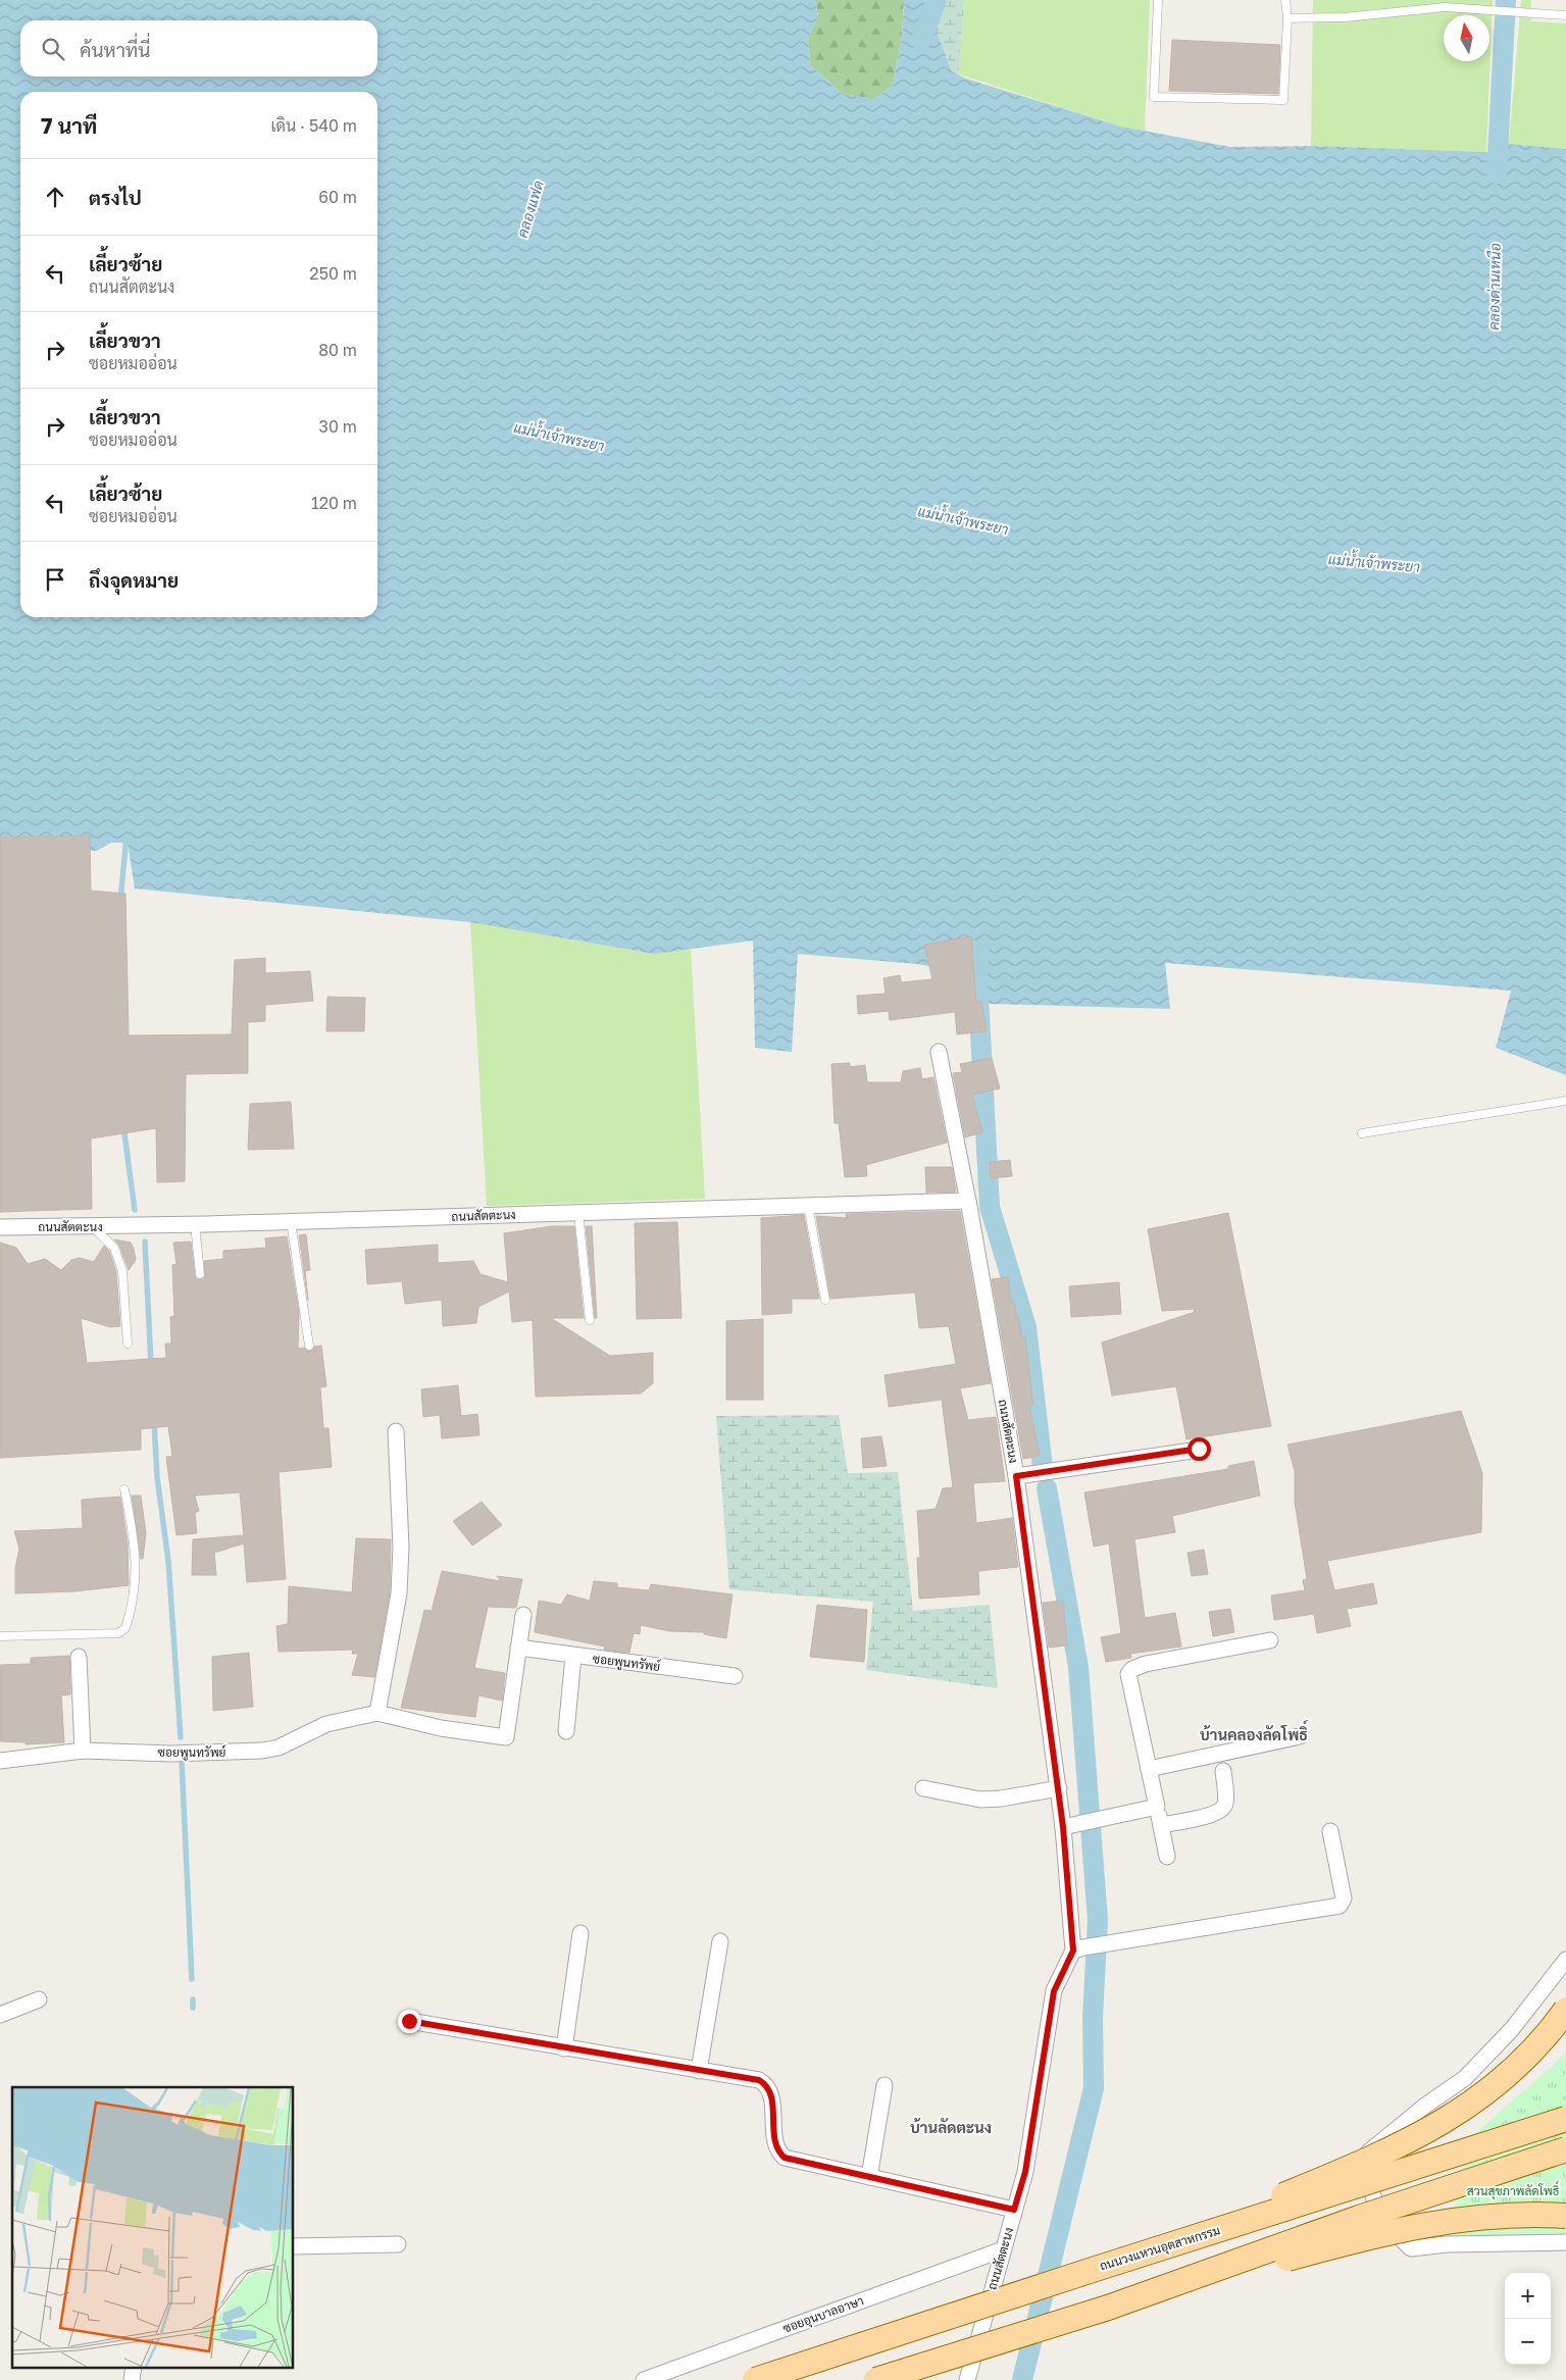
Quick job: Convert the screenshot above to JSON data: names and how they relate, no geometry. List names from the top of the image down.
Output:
{
  "streets": {
    "main road": ["ถนนวงแหวนอุตสาหกรรม"],
    "street": ["ถนนสัตตะนง", "ซอยพูนทรัพย์", "ซอยอุนบาลอาษา"]
  },
  "crossings": [
    ["ถนนสัตตะนง", "ซอยอุนบาลอาษา"]
  ],
  "districts": ["บ้านคลองลัดโพธิ์", "บ้านลัดตะนง"],
  "water": ["คลองแฟด", "คลองด่านเหนือ", "แม่น้ำเจ้าพระยา"],
  "parks": ["สวนสุขภาพลัดโพธิ์"],
  "north": "top",
  "page": {
    "search": "ค้นหาที่นี่",
    "heading": ["7 นาที", "เดิน · 540 m"],
    "list": [
      ["ตรงไป", "60 m"],
      ["เลี้ยวซ้าย", "ถนนสัตตะนง", "250 m"],
      ["เลี้ยวขวา", "ซอยหมออ่อน", "80 m"],
      ["เลี้ยวขวา", "ซอยหมออ่อน", "30 m"],
      ["เลี้ยวซ้าย", "ซอยหมออ่อน", "120 m"],
      "ถึงจุดหมาย"
    ],
    "map_buttons": ["+", "−"]
  }
}
